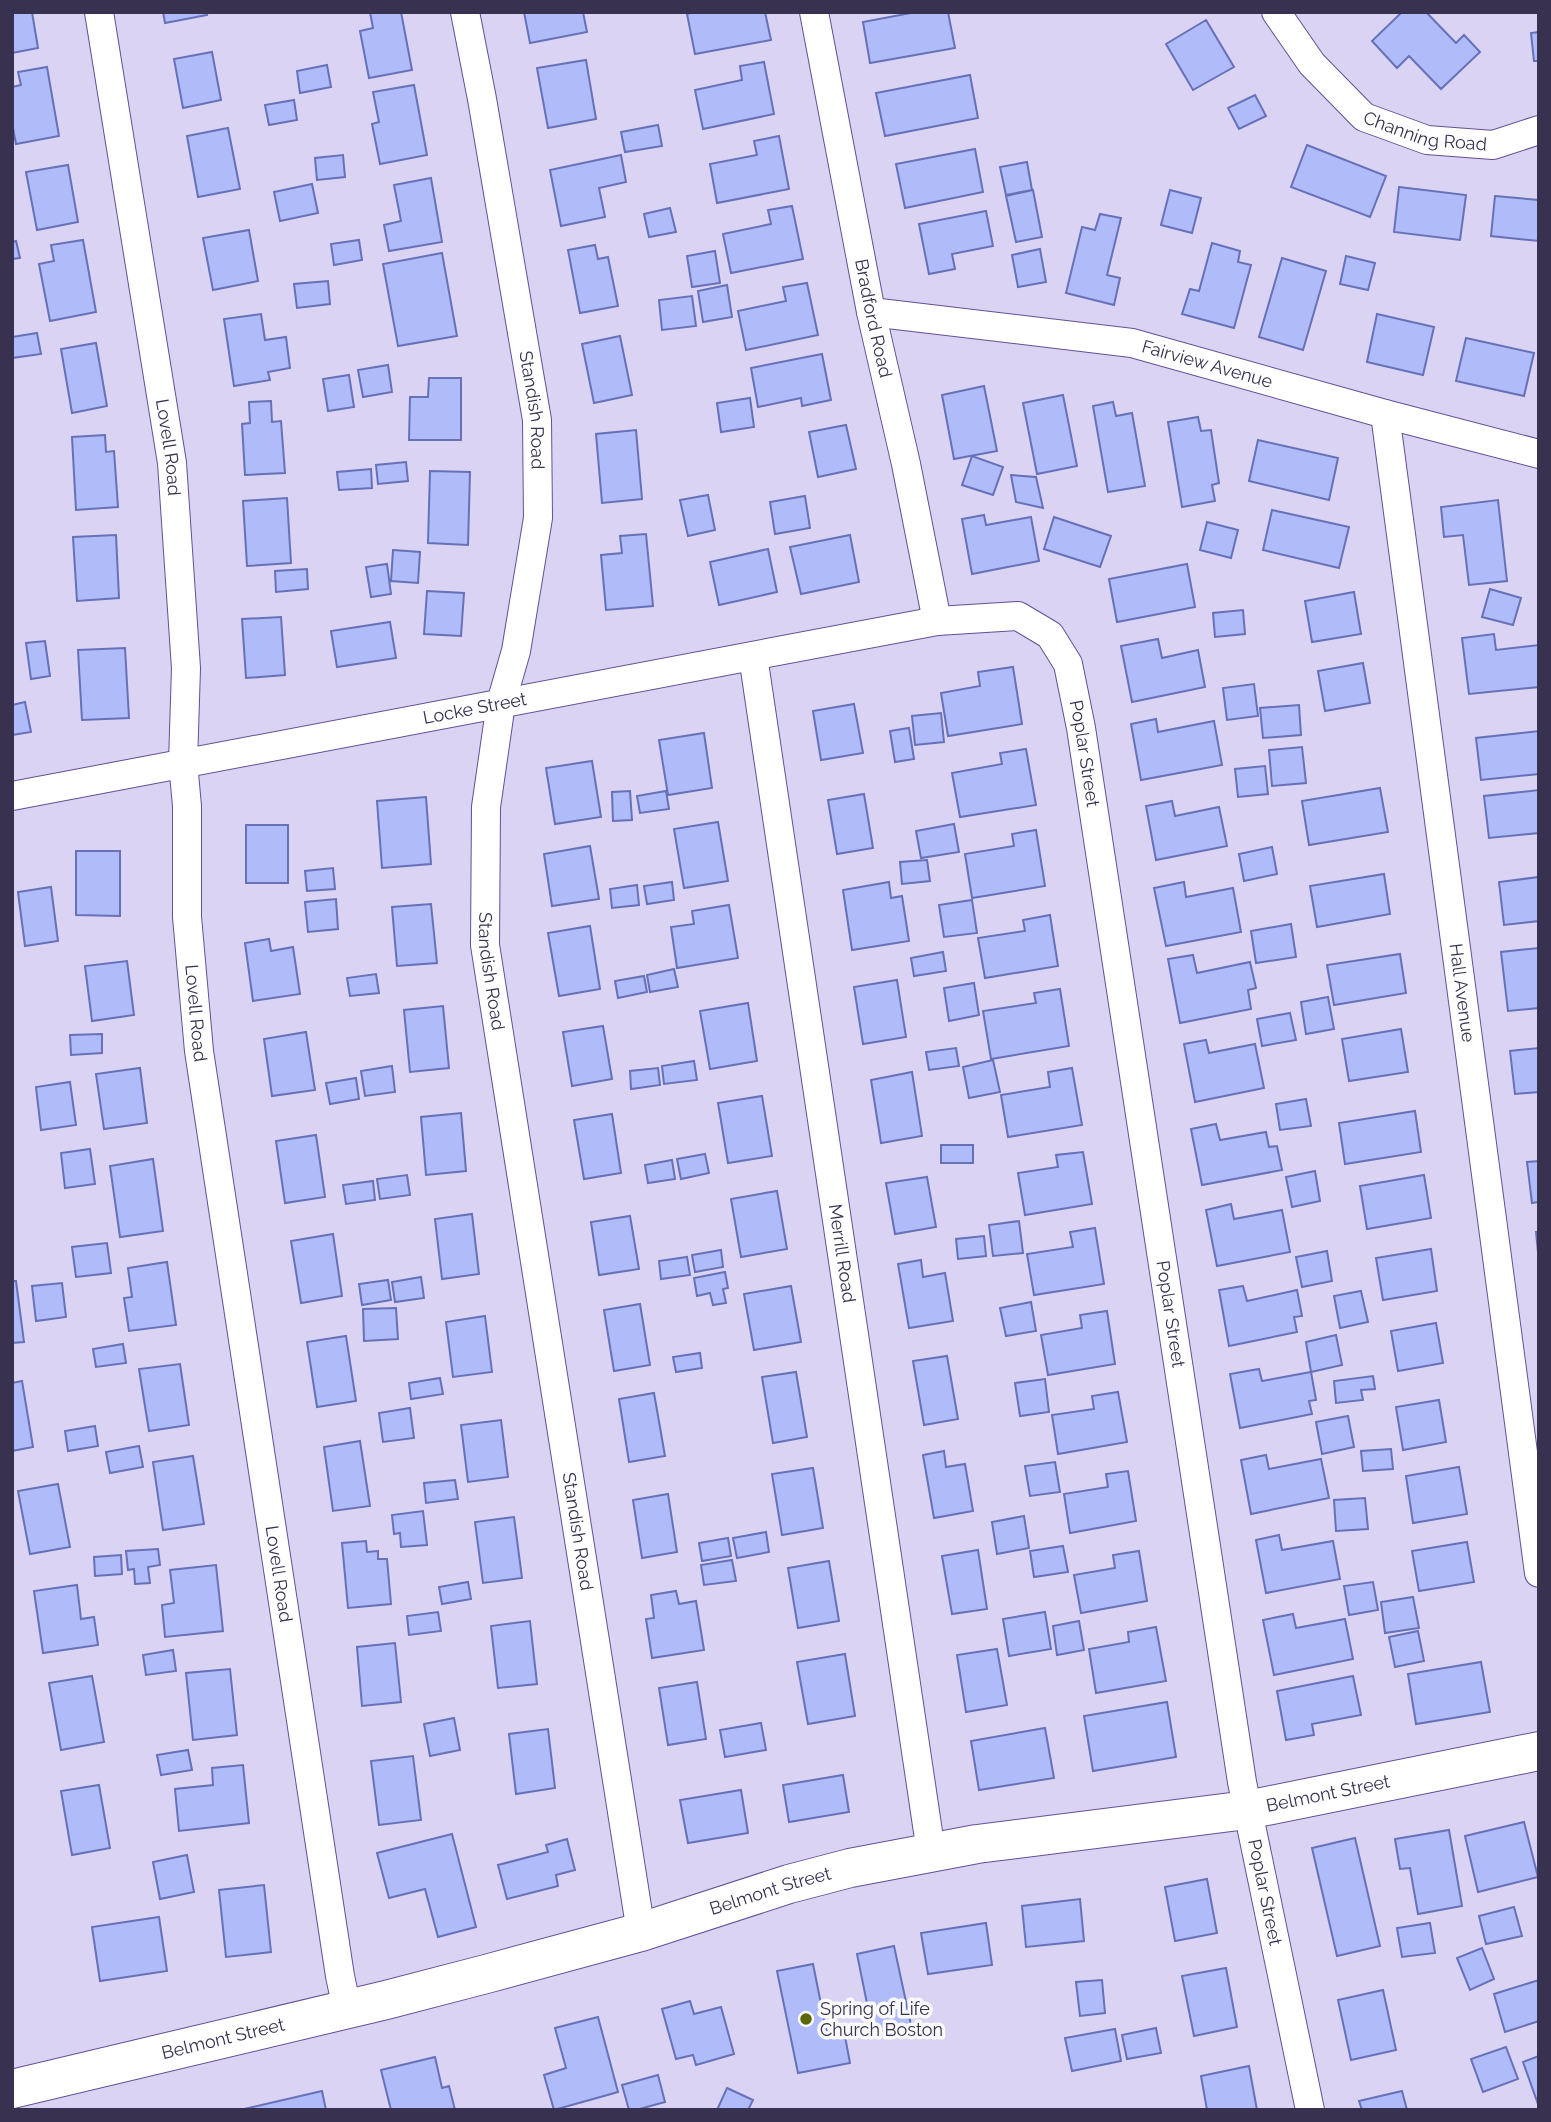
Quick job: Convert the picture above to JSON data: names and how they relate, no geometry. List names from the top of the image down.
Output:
{
  "streets": {
    "main road": ["Belmont Street"],
    "street": [
      "Channing Road",
      "Bradford Road",
      "Fairview Avenue",
      "Standish Road",
      "Lovell Road",
      "Locke Street",
      "Poplar Street",
      "Hall Avenue",
      "Merrill Road"
    ]
  },
  "crossings": [
    ["Bradford Road", "Fairview Avenue"],
    ["Bradford Road", "Locke Street"],
    ["Bradford Road", "Poplar Street"],
    ["Fairview Avenue", "Hall Avenue"],
    ["Standish Road", "Locke Street"],
    ["Standish Road", "Belmont Street"],
    ["Lovell Road", "Locke Street"],
    ["Lovell Road", "Belmont Street"],
    ["Locke Street", "Poplar Street"],
    ["Locke Street", "Merrill Road"],
    ["Poplar Street", "Belmont Street"],
    ["Merrill Road", "Belmont Street"]
  ],
  "places": ["Spring of Life Church Boston"]
}
